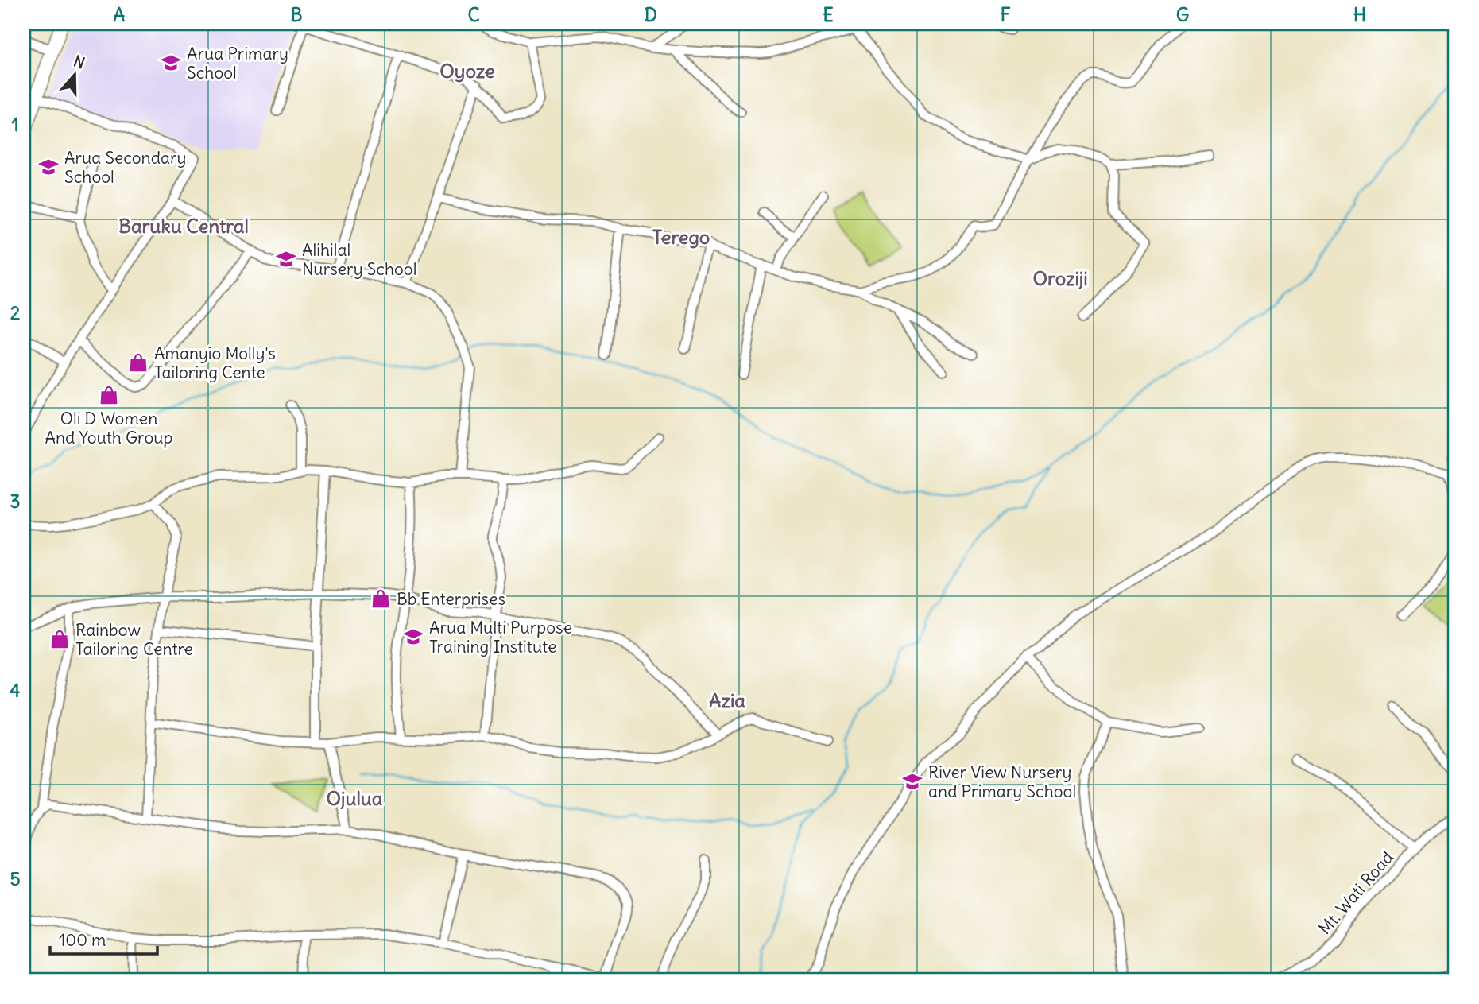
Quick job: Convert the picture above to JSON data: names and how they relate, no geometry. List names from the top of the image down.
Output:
{
  "streets": {
    "street": ["Mt. Wati Road"]
  },
  "districts": [
    "Oyoze",
    "Baruku Central",
    "Terego",
    "Oroziji",
    "Azia",
    "Ojulua"
  ],
  "places": {
    "school or university": [
      "Arua Primary School",
      "Arua Secondary School",
      "Alihilal Nursery School",
      "Arua Multi Purpose Training Institute",
      "River View Nursery and Primary School"
    ],
    "shop": [
      "Amanyio Molly's Tailoring Cente",
      "Oli D Women And Youth Group",
      "Bb Enterprises",
      "Rainbow Tailoring Centre"
    ]
  },
  "scale_bar": "100 m",
  "north": "top",
  "grid": {
    "columns": [
      "A",
      "B",
      "C",
      "D",
      "E",
      "F",
      "G",
      "H"
    ],
    "rows": [
      "1",
      "2",
      "3",
      "4",
      "5"
    ]
  }
}
